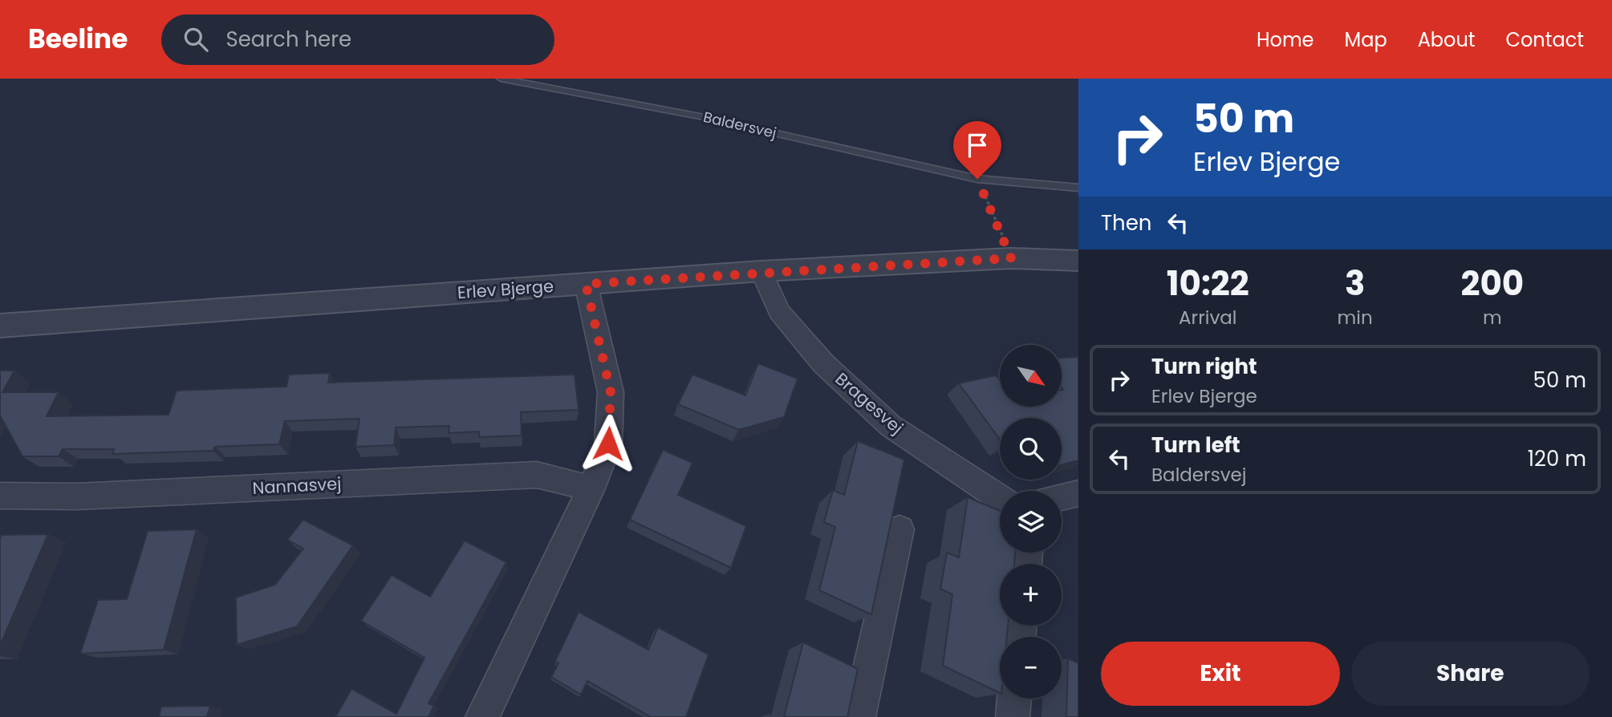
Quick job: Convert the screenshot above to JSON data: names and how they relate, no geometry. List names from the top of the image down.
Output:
{
  "streets": {
    "street": ["Erlev Bjerge", "Bragesvej", "Nannasvej"],
    "lane": ["Baldersvej"]
  },
  "crossings": [
    ["Erlev Bjerge", "Bragesvej"]
  ],
  "north": "bottom right",
  "page": {
    "header": "Beeline",
    "search": "Search here",
    "nav": [
      "Home",
      "Map",
      "About",
      "Contact"
    ],
    "turn": ["50 m", "Erlev Bjerge"],
    "then": "Then",
    "eta": [
      "10:22",
      "Arrival",
      "3",
      "min",
      "200",
      "m"
    ],
    "map_buttons": ["+", "−"],
    "list": [
      {
        "name": "Turn right",
        "note": "Erlev Bjerge",
        "value": "50 m"
      },
      {
        "name": "Turn left",
        "note": "Baldersvej",
        "value": "120 m"
      }
    ],
    "buttons": ["Exit", "Share"]
  }
}
